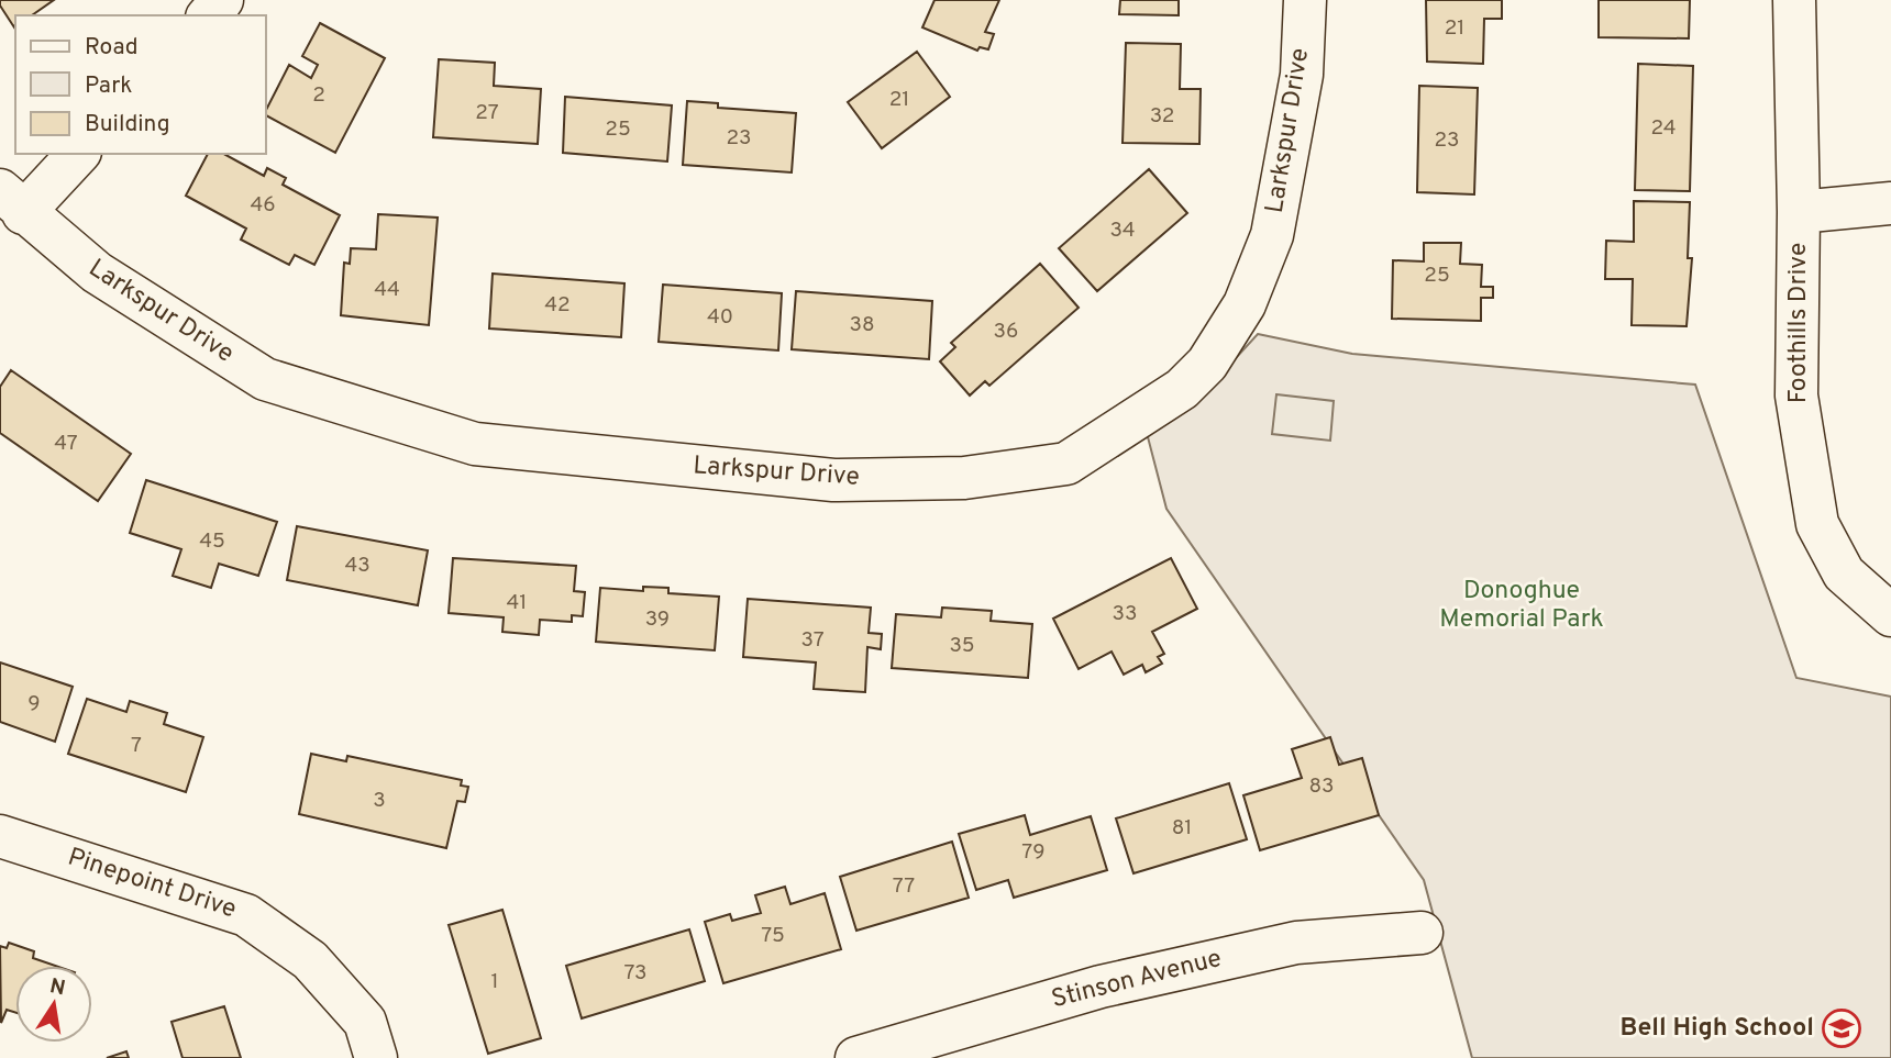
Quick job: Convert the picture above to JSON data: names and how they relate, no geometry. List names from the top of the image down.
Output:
{
  "streets": {
    "street": [
      "Larkspur Drive",
      "Foothills Drive",
      "Pinepoint Drive",
      "Stinson Avenue"
    ]
  },
  "parks": ["Donoghue Memorial Park"],
  "places": {
    "school or university": ["Bell High School"]
  },
  "house_numbers": [
    "21",
    "2",
    "21",
    "27",
    "32",
    "24",
    "25",
    "23",
    "23",
    "46",
    "34",
    "25",
    "44",
    "42",
    "40",
    "38",
    "36",
    "47",
    "45",
    "43",
    "41",
    "33",
    "39",
    "37",
    "35",
    "9",
    "7",
    "83",
    "3",
    "81",
    "79",
    "77",
    "75",
    "73",
    "1"
  ],
  "legend": ["Road", "Park", "Building"],
  "north": "top"
}
